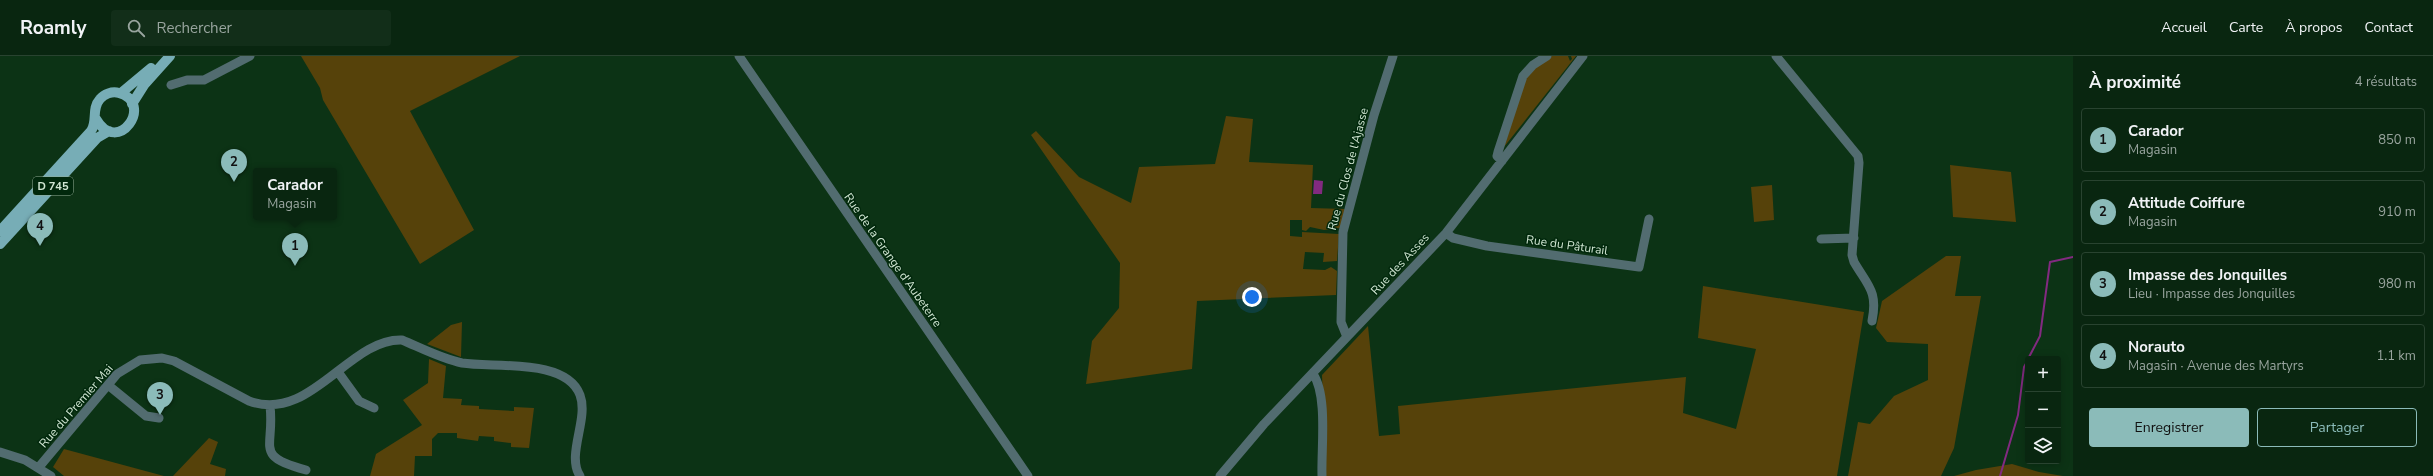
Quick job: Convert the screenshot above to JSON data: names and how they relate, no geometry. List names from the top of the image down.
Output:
{
  "streets": {
    "main road": ["D 745"],
    "street": [
      "Rue du Clos de l'Ajasse",
      "Rue du Pâturail",
      "Rue de la Grange d'Aubeterre",
      "Rue des Asses",
      "Rue du Premier Mai"
    ]
  },
  "crossings": [
    ["Rue du Clos de l'Ajasse", "Rue des Asses"],
    ["Rue du Pâturail", "Rue des Asses"]
  ],
  "page": {
    "header": "Roamly",
    "search": "Rechercher",
    "nav": [
      "Accueil",
      "Carte",
      "À propos",
      "Contact"
    ],
    "heading": ["À proximité", "4 résultats"],
    "list": [
      {
        "mark": "1",
        "name": "Carador",
        "note": "Magasin",
        "value": "850 m"
      },
      {
        "mark": "2",
        "name": "Attitude Coiffure",
        "note": "Magasin",
        "value": "910 m"
      },
      {
        "mark": "3",
        "name": "Impasse des Jonquilles",
        "note": "Lieu · Impasse des Jonquilles",
        "value": "980 m"
      },
      {
        "mark": "4",
        "name": "Norauto",
        "note": "Magasin · Avenue des Martyrs",
        "value": "1.1 km"
      }
    ],
    "pins": [
      "2",
      "4",
      "1",
      "3"
    ],
    "popup": ["Carador", "Magasin"],
    "map_buttons": ["+", "−"],
    "buttons": ["Enregistrer", "Partager"]
  }
}
